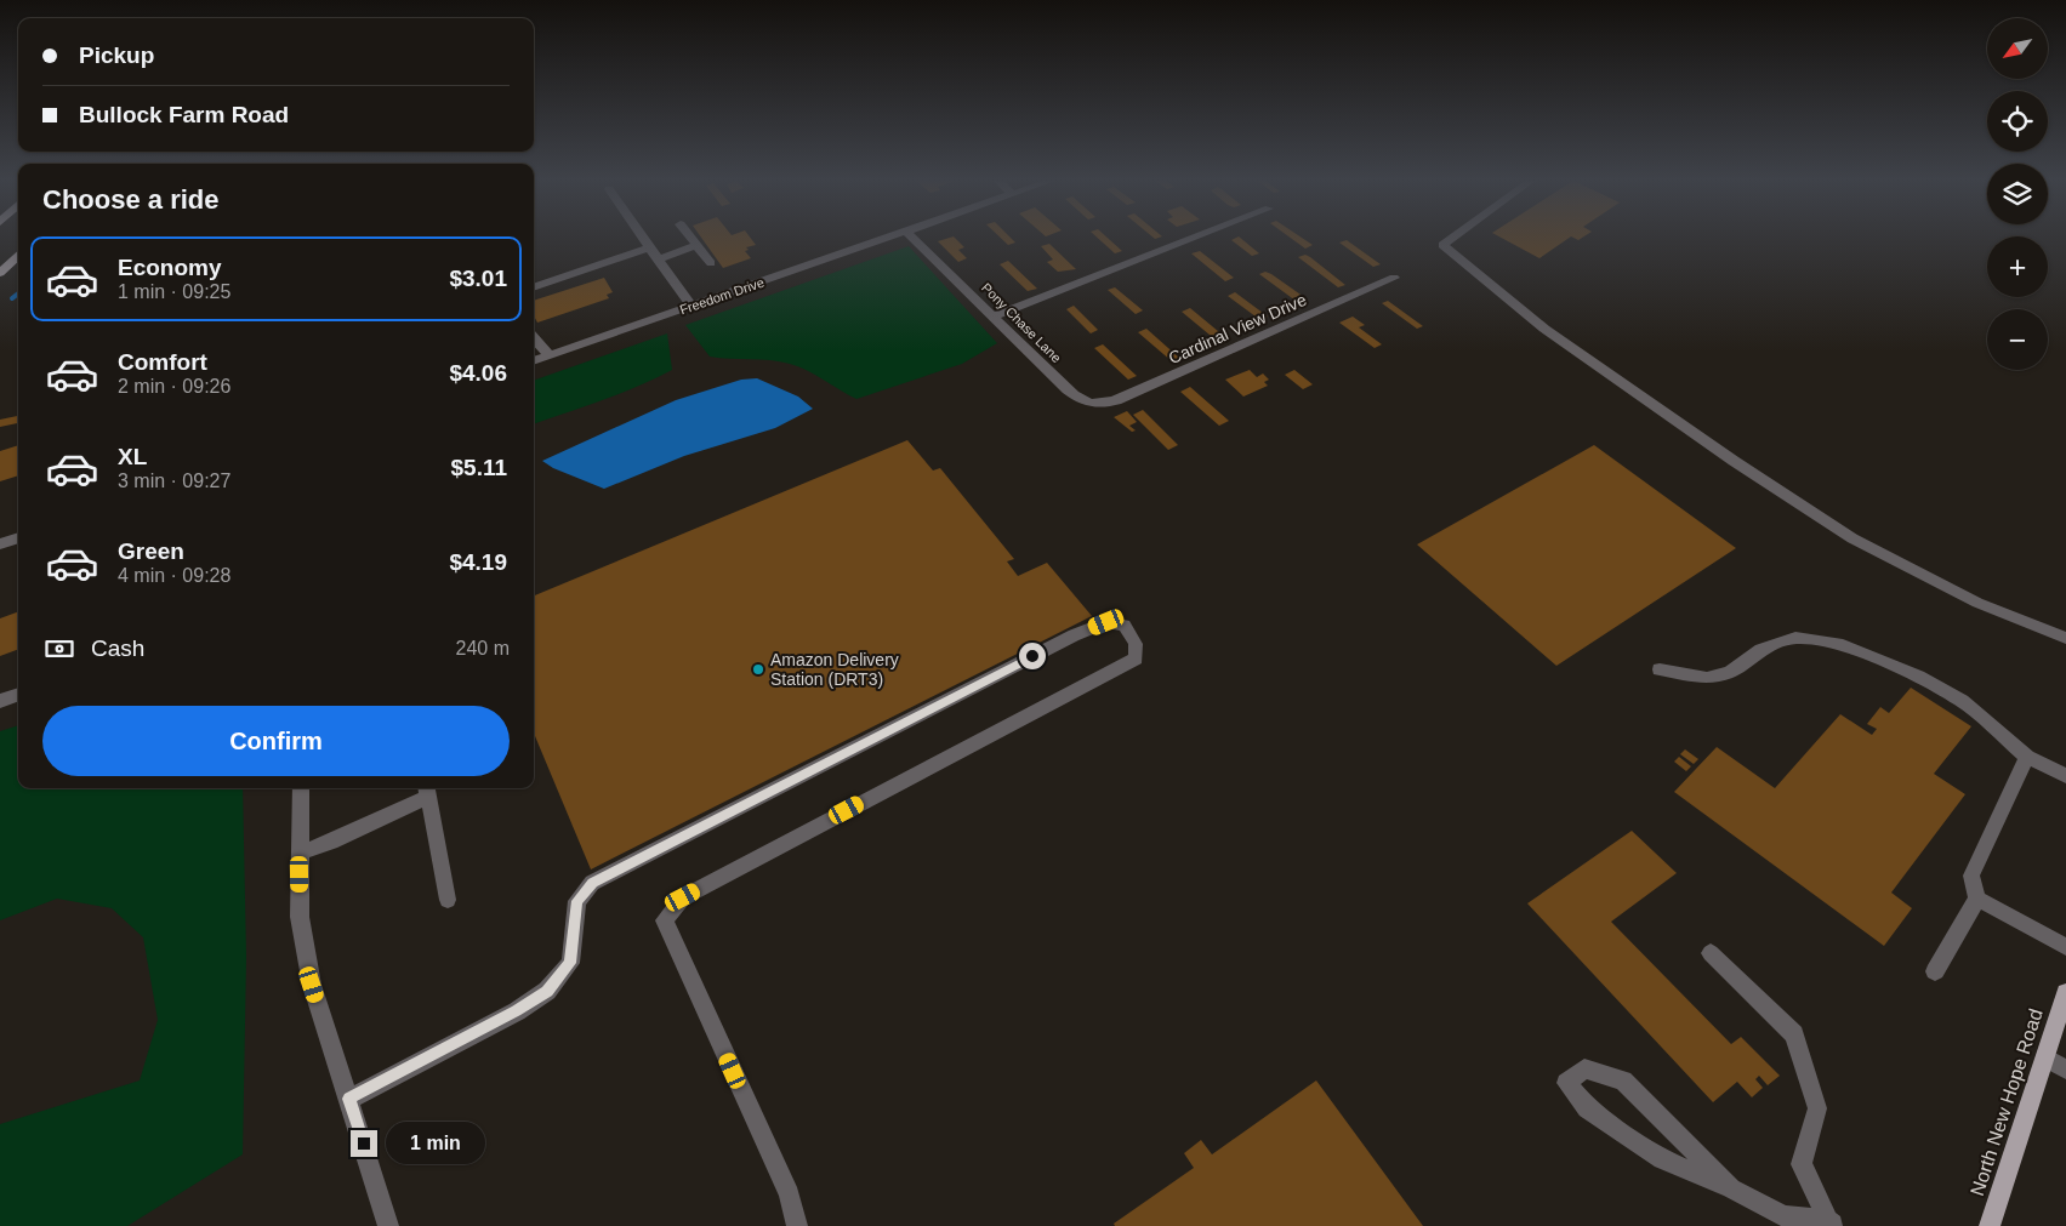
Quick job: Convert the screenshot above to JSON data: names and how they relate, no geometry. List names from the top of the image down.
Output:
{
  "streets": {
    "main road": ["North New Hope Road"],
    "street": ["Freedom Drive", "Pony Chase Lane", "Cardinal View Drive"]
  },
  "crossings": [
    ["Pony Chase Lane", "Cardinal View Drive"]
  ],
  "places": ["Amazon Delivery Station (DRT3)"],
  "north": "bottom left",
  "page": {
    "map_buttons": ["+", "−"],
    "banner": ["Pickup", "Bullock Farm Road"],
    "heading": "Choose a ride",
    "list": [
      {
        "name": "Economy",
        "note": "1 min · 09:25",
        "value": "$3.01"
      },
      {
        "name": "Comfort",
        "note": "2 min · 09:26",
        "value": "$4.06"
      },
      {
        "name": "XL",
        "note": "3 min · 09:27",
        "value": "$5.11"
      },
      {
        "name": "Green",
        "note": "4 min · 09:28",
        "value": "$4.19"
      }
    ],
    "pay": ["Cash", "240 m"],
    "buttons": "Confirm",
    "bubble": "1 min"
  }
}
